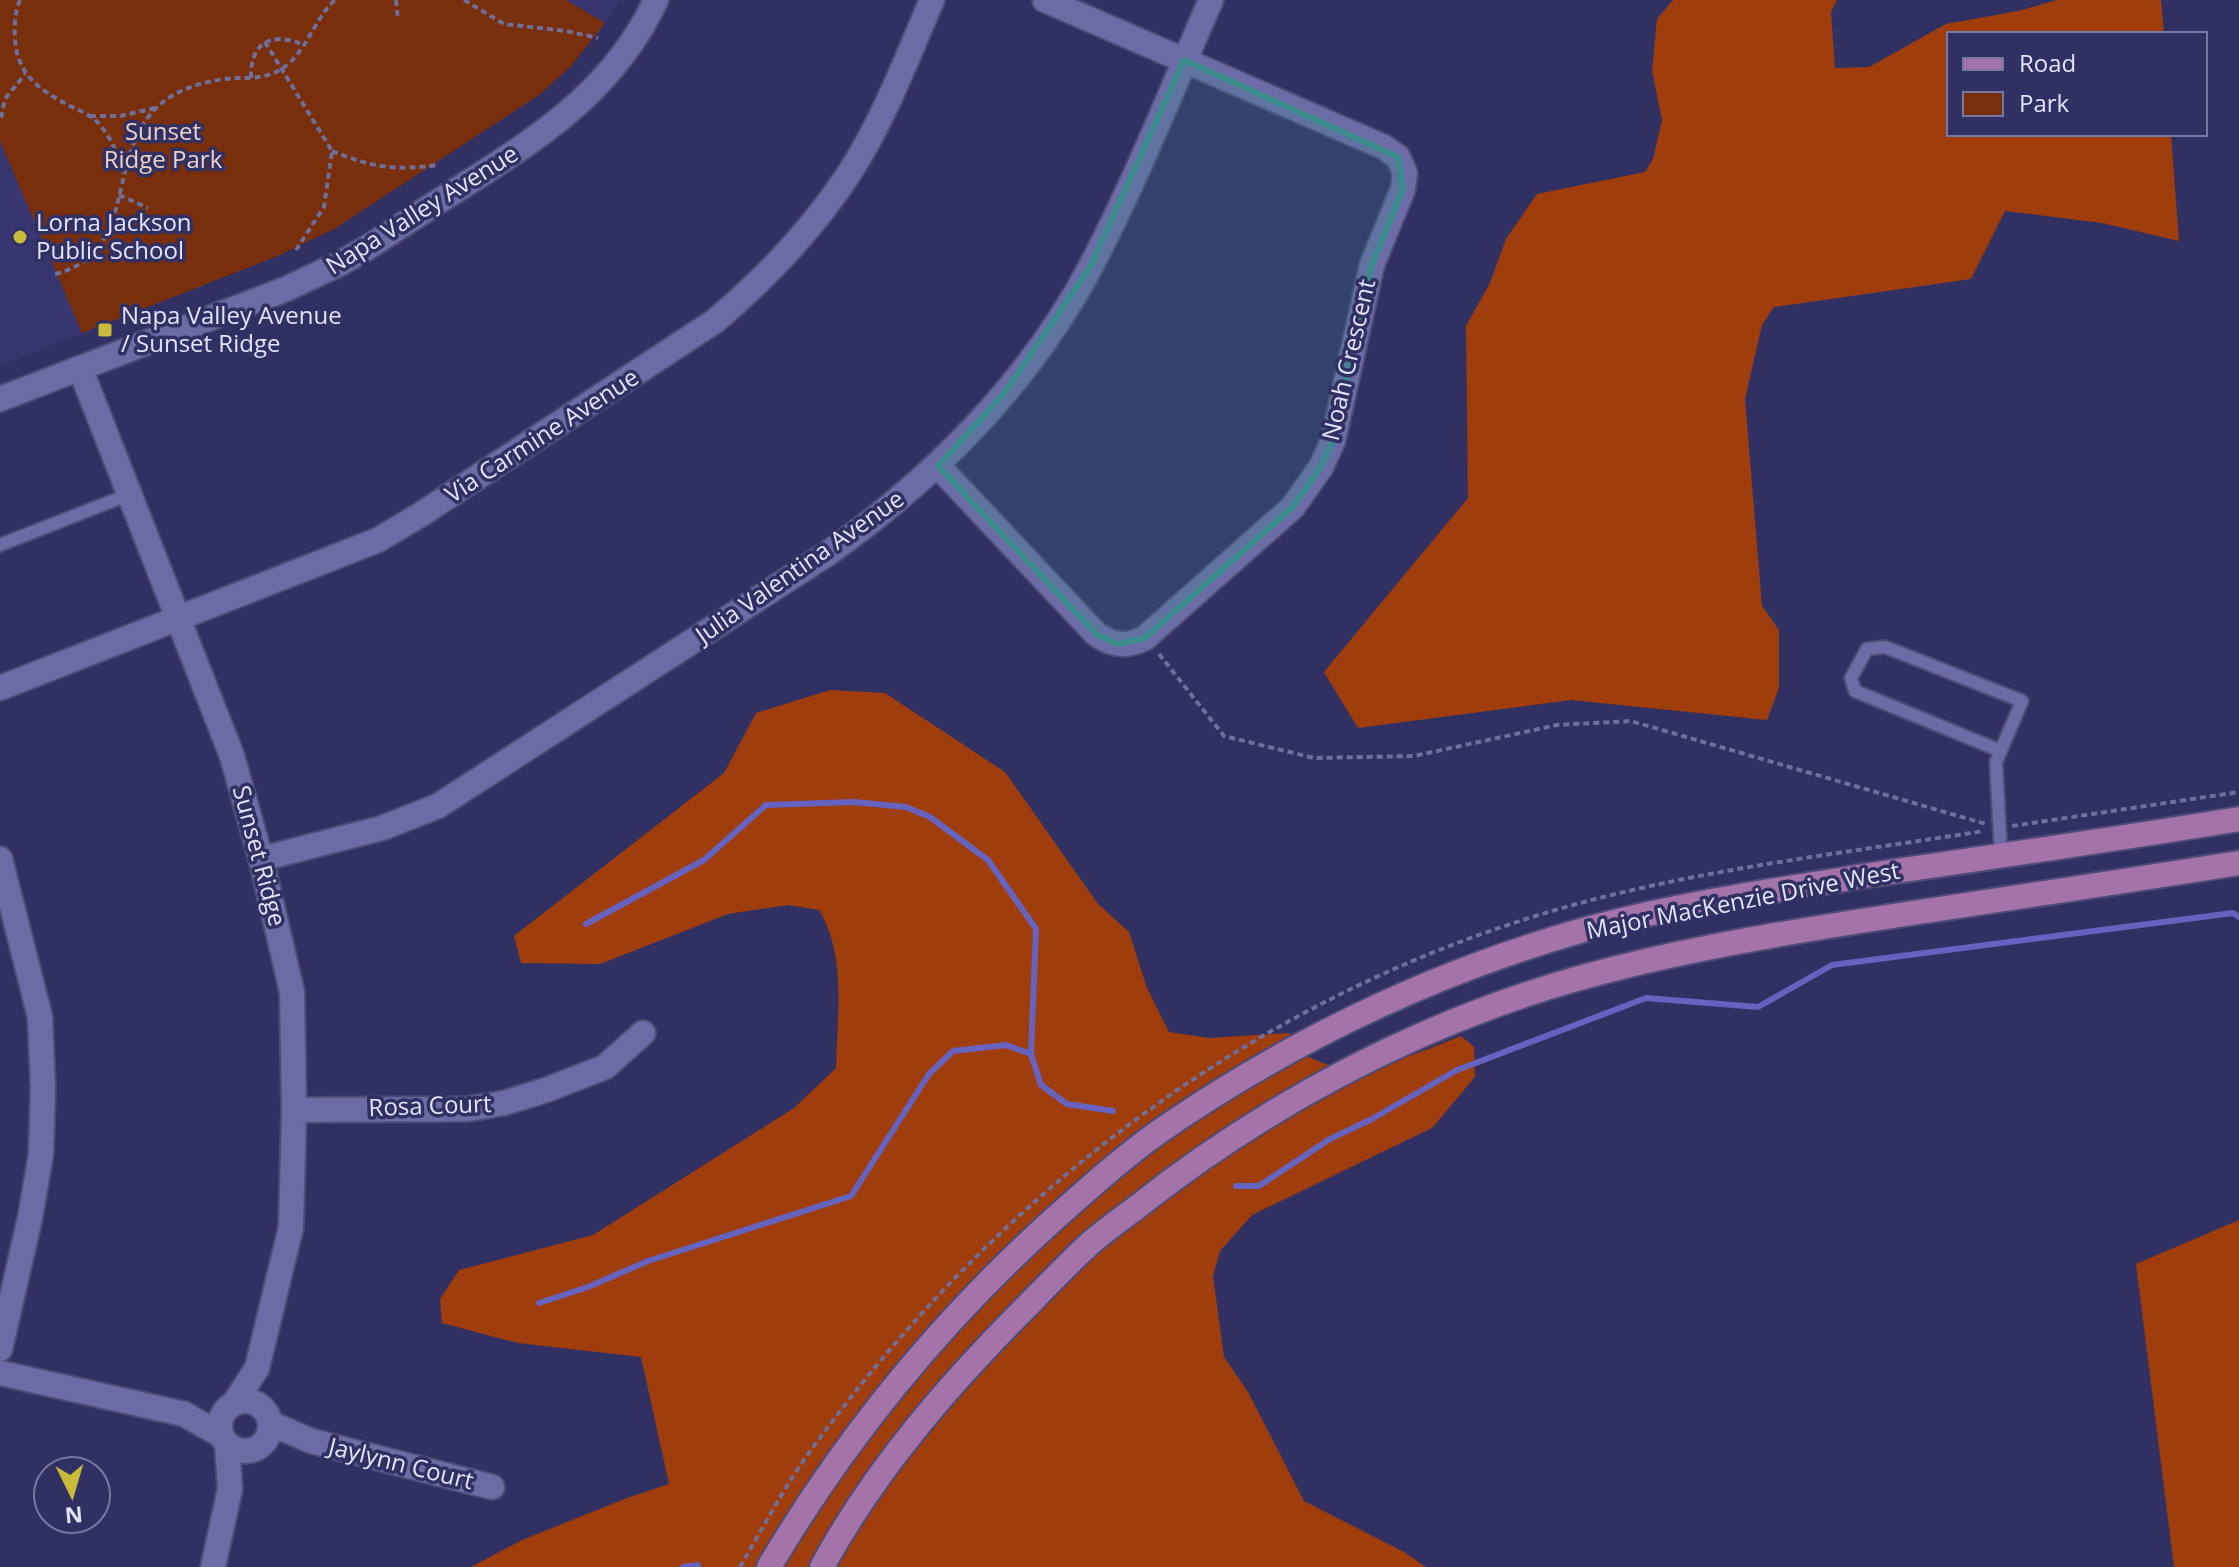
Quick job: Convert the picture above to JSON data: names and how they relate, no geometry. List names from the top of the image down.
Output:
{
  "streets": {
    "main road": ["Major MacKenzie Drive West"],
    "street": [
      "Napa Valley Avenue",
      "Noah Crescent",
      "Via Carmine Avenue",
      "Julia Valentina Avenue",
      "Sunset Ridge",
      "Rosa Court",
      "Jaylynn Court"
    ]
  },
  "crossings": [
    ["Napa Valley Avenue", "Sunset Ridge"],
    ["Noah Crescent", "Julia Valentina Avenue"],
    ["Via Carmine Avenue", "Sunset Ridge"],
    ["Julia Valentina Avenue", "Sunset Ridge"],
    ["Sunset Ridge", "Rosa Court"],
    ["Sunset Ridge", "Jaylynn Court"]
  ],
  "parks": ["Sunset Ridge Park"],
  "places": {
    "other": ["Lorna Jackson Public School"],
    "transit": ["Napa Valley Avenue / Sunset Ridge"]
  },
  "legend": ["Road", "Park"],
  "north": "bottom"
}
